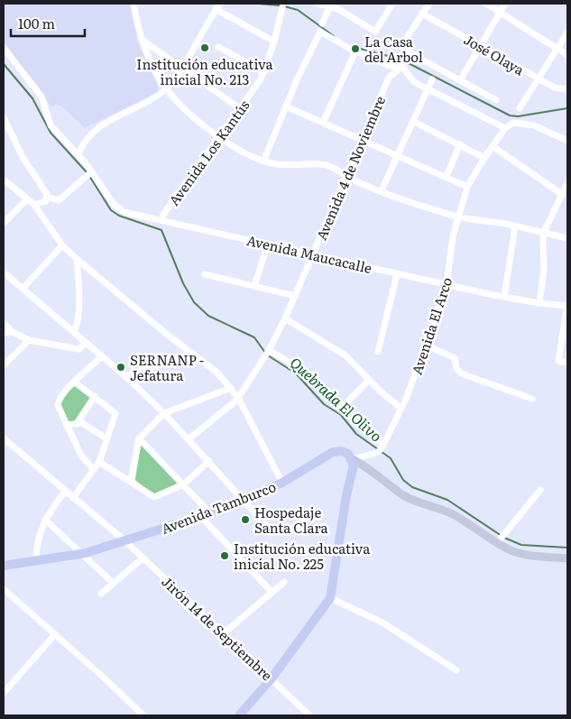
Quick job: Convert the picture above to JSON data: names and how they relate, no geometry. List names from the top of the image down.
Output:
{
  "streets": {
    "highway": ["Avenida Tamburco"],
    "street": [
      "José Olaya",
      "Avenida Los Kantús",
      "Avenida 4 de Noviembre",
      "Avenida Maucacalle",
      "Avenida El Arco",
      "Jirón 14 de Septiembre"
    ]
  },
  "crossings": [
    ["Avenida Los Kantús", "Avenida Maucacalle"],
    ["Avenida 4 de Noviembre", "Avenida Maucacalle"],
    ["Avenida Maucacalle", "Avenida El Arco"],
    ["Avenida Tamburco", "Jirón 14 de Septiembre"]
  ],
  "water": ["Quebrada El Olivo"],
  "places": [
    "Institución educativa inicial No. 213",
    "La Casa del Arbol",
    "SERNANP - Jefatura",
    "Hospedaje Santa Clara",
    "Institución educativa inicial No. 225"
  ],
  "scale_bar": "100 m"
}
